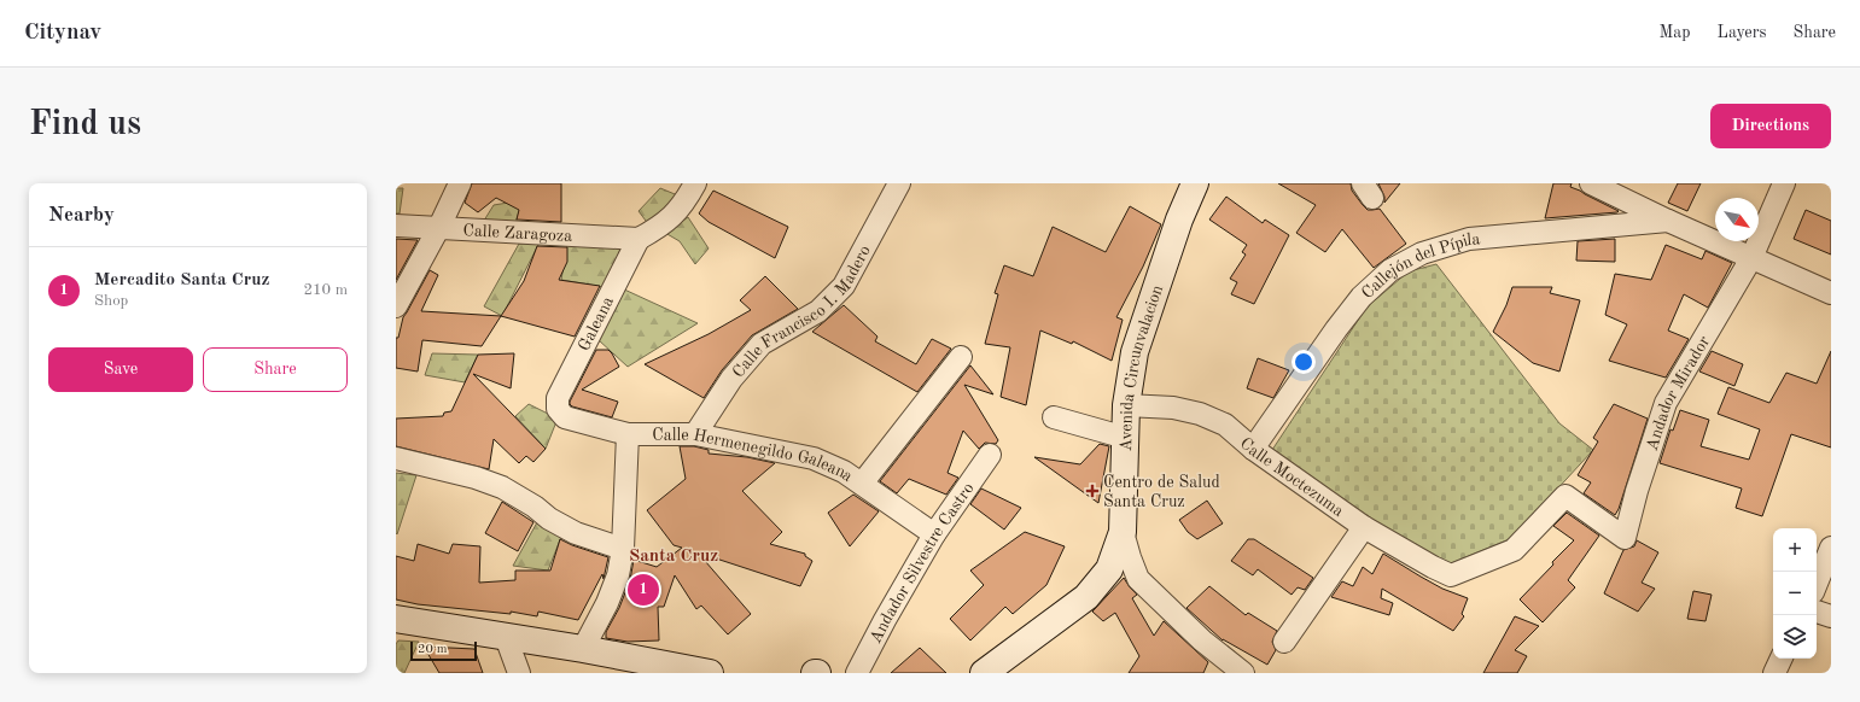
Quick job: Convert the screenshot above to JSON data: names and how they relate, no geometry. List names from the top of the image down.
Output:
{
  "streets": {
    "street": [
      "Calle Zaragoza",
      "Callejón del Pípila",
      "Calle Francisco I. Madero",
      "Galeana",
      "Avenida Circunvalacion",
      "Andador Mirador",
      "Calle Hermenegildo Galeana",
      "Calle Moctezuma",
      "Andador Silvestre Castro"
    ]
  },
  "crossings": [
    ["Calle Zaragoza", "Galeana"],
    ["Callejón del Pípila", "Calle Moctezuma"],
    ["Calle Francisco I. Madero", "Calle Hermenegildo Galeana"],
    ["Galeana", "Calle Hermenegildo Galeana"],
    ["Avenida Circunvalacion", "Calle Moctezuma"],
    ["Andador Mirador", "Calle Moctezuma"],
    ["Calle Hermenegildo Galeana", "Andador Silvestre Castro"]
  ],
  "districts": ["Santa Cruz"],
  "places": {
    "health": ["Centro de Salud Santa Cruz"]
  },
  "scale_bar": "20 m",
  "north": "bottom right",
  "page": {
    "header": "Citynav",
    "nav": ["Map", "Layers", "Share"],
    "buttons": [
      "Directions",
      ["Save", "Share"]
    ],
    "title": "Find us",
    "heading": "Nearby",
    "list": [
      {
        "mark": "1",
        "name": "Mercadito Santa Cruz",
        "note": "Shop",
        "value": "210 m"
      }
    ],
    "map_buttons": ["+", "−"],
    "pins": "1",
    "scale": "20 m"
  }
}
